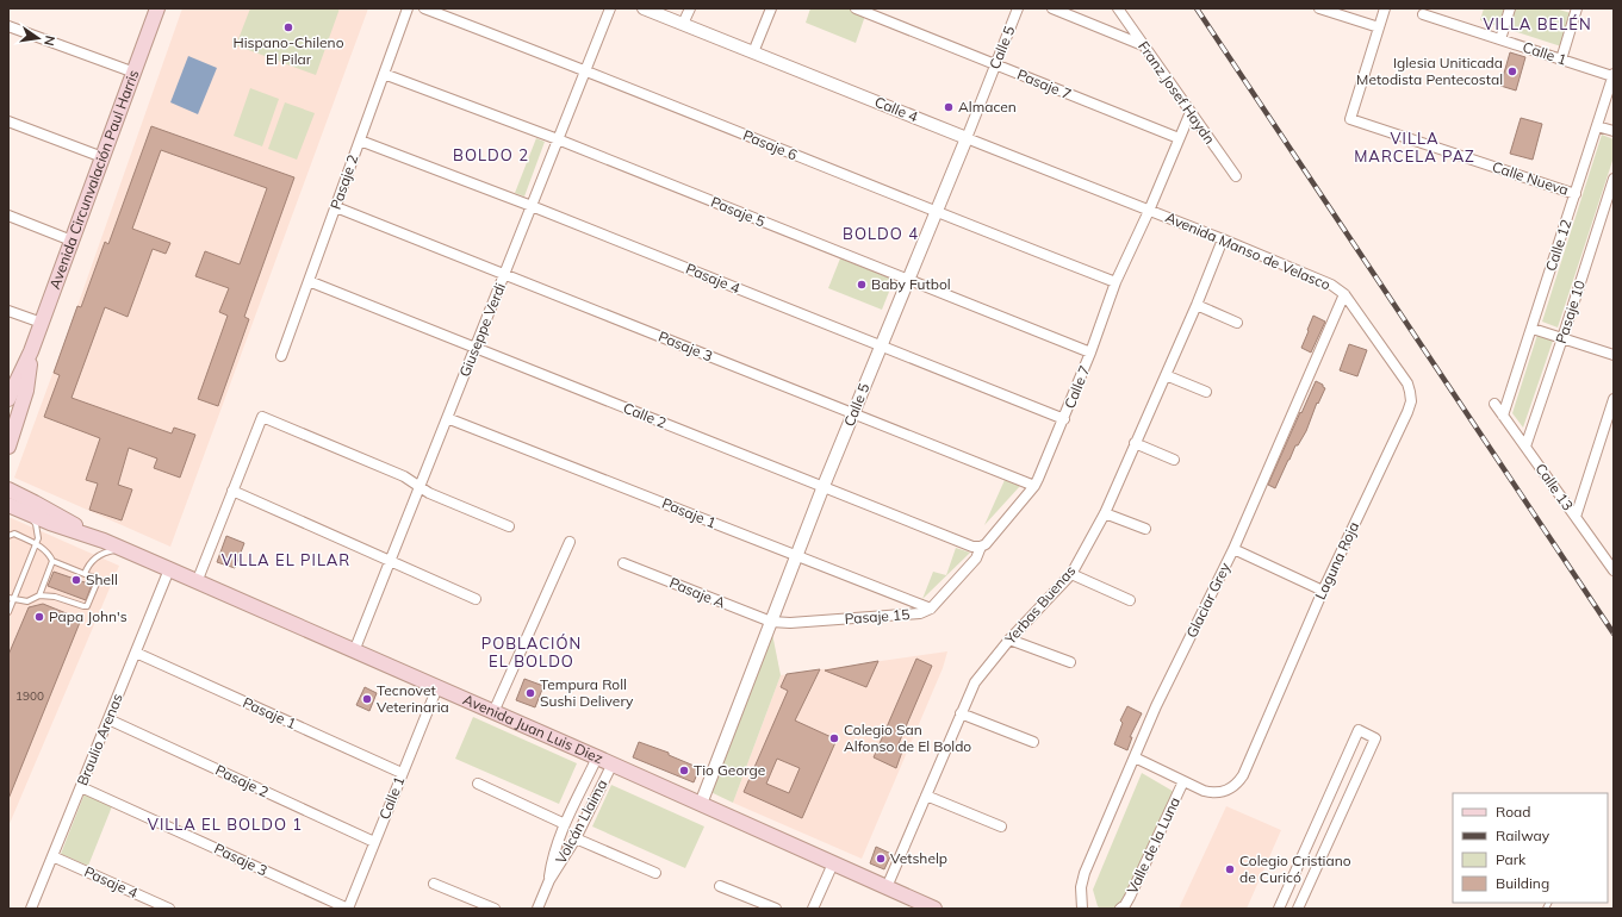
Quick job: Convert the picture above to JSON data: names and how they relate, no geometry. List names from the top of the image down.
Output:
{
  "streets": {
    "main road": ["Avenida Circunvalación Paul Harris", "Avenida Juan Luis Diez"],
    "street": [
      "Calle 5",
      "Calle 1",
      "Pasaje 7",
      "Franz Josef Haydn",
      "Calle 4",
      "Pasaje 6",
      "Calle Nueva",
      "Pasaje 2",
      "Pasaje 5",
      "Calle 12",
      "Avenida Manso de Velasco",
      "Pasaje 4",
      "Pasaje 10",
      "Giuseppe Verdi",
      "Pasaje 3",
      "Calle 7",
      "Calle 2",
      "Calle 13",
      "Pasaje 1",
      "Laguna Roja",
      "Pasaje A",
      "Glaciar Grey",
      "Yerbas Buenas",
      "Pasaje 15",
      "Braulio Arenas",
      "Volcán Llaima",
      "Valle de la Luna"
    ]
  },
  "crossings": [
    ["Calle 5", "Pasaje 7"],
    ["Calle 5", "Calle 4"],
    ["Calle 5", "Pasaje 6"],
    ["Calle 5", "Pasaje 5"],
    ["Calle 5", "Pasaje 4"],
    ["Calle 5", "Pasaje 3"],
    ["Calle 5", "Calle 2"],
    ["Calle 5", "Pasaje 1"],
    ["Calle 5", "Pasaje A"],
    ["Calle 5", "Pasaje 15"],
    ["Calle 5", "Avenida Juan Luis Diez"],
    ["Calle 1", "Pasaje 2"],
    ["Calle 1", "Calle 12"],
    ["Calle 1", "Pasaje 3"],
    ["Calle 1", "Pasaje 1"],
    ["Calle 1", "Avenida Juan Luis Diez"],
    ["Pasaje 7", "Calle 7"],
    ["Franz Josef Haydn", "Calle 7"],
    ["Calle 4", "Avenida Manso de Velasco"],
    ["Calle 4", "Calle 7"],
    ["Pasaje 6", "Giuseppe Verdi"],
    ["Pasaje 6", "Calle 7"],
    ["Calle Nueva", "Calle 12"],
    ["Pasaje 2", "Pasaje 5"],
    ["Pasaje 2", "Pasaje 4"],
    ["Pasaje 2", "Pasaje 3"],
    ["Pasaje 2", "Calle 2"],
    ["Pasaje 2", "Braulio Arenas"],
    ["Pasaje 5", "Giuseppe Verdi"],
    ["Pasaje 5", "Calle 7"],
    ["Calle 12", "Calle 13"],
    ["Avenida Manso de Velasco", "Calle 7"],
    ["Avenida Manso de Velasco", "Laguna Roja"],
    ["Avenida Manso de Velasco", "Glaciar Grey"],
    ["Avenida Manso de Velasco", "Yerbas Buenas"],
    ["Pasaje 4", "Giuseppe Verdi"],
    ["Pasaje 4", "Calle 7"],
    ["Pasaje 4", "Braulio Arenas"],
    ["Pasaje 10", "Calle 13"],
    ["Giuseppe Verdi", "Pasaje 3"],
    ["Giuseppe Verdi", "Calle 2"],
    ["Giuseppe Verdi", "Pasaje 1"],
    ["Giuseppe Verdi", "Avenida Juan Luis Diez"],
    ["Pasaje 3", "Calle 7"],
    ["Pasaje 3", "Braulio Arenas"],
    ["Calle 7", "Calle 2"],
    ["Calle 7", "Pasaje 15"],
    ["Calle 2", "Pasaje 15"],
    ["Pasaje 1", "Pasaje 15"],
    ["Pasaje 1", "Braulio Arenas"],
    ["Laguna Roja", "Glaciar Grey"],
    ["Laguna Roja", "Valle de la Luna"],
    ["Pasaje A", "Pasaje 15"],
    ["Yerbas Buenas", "Avenida Juan Luis Diez"],
    ["Avenida Juan Luis Diez", "Braulio Arenas"],
    ["Avenida Juan Luis Diez", "Volcán Llaima"]
  ],
  "districts": [
    "VILLA BELÉN",
    "VILLA MARCELA PAZ",
    "BOLDO 2",
    "BOLDO 4",
    "VILLA EL PILAR",
    "POBLACIÓN EL BOLDO",
    "VILLA EL BOLDO 1"
  ],
  "places": [
    "Hispano-Chileno El Pilar",
    "Iglesia Uniticada Metodista Pentecostal",
    "Almacen",
    "Baby Futbol",
    "Shell",
    "Papa John's",
    "Tempura Roll Sushi Delivery",
    "Tecnovet Veterinaria",
    "Colegio San Alfonso de El Boldo",
    "Tio George",
    "Vetshelp",
    "Colegio Cristiano de Curicó"
  ],
  "house_numbers": ["1900"],
  "legend": [
    "Road",
    "Railway",
    "Park",
    "Building"
  ],
  "north": "right"
}
